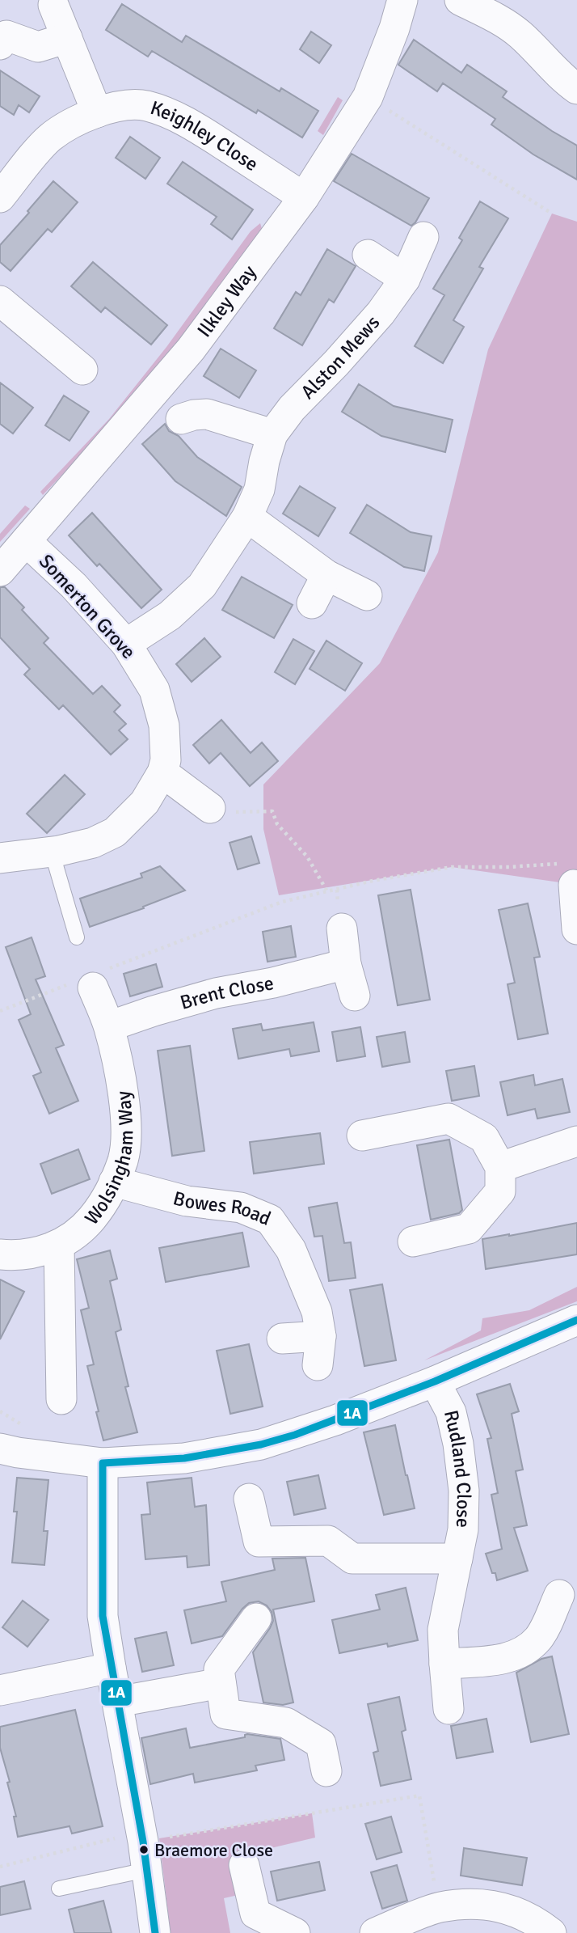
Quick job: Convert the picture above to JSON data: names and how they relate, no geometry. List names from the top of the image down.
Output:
{
  "streets": {
    "street": [
      "Keighley Close",
      "Ilkley Way",
      "Alston Mews",
      "Somerton Grove",
      "Brent Close",
      "Wolsingham Way",
      "Bowes Road",
      "Rudland Close"
    ]
  },
  "crossings": [
    ["Keighley Close", "Ilkley Way"],
    ["Ilkley Way", "Somerton Grove"],
    ["Alston Mews", "Somerton Grove"],
    ["Brent Close", "Wolsingham Way"],
    ["Wolsingham Way", "Bowes Road"]
  ],
  "places": ["Braemore Close"],
  "lines": ["transit line 1A"]
}
